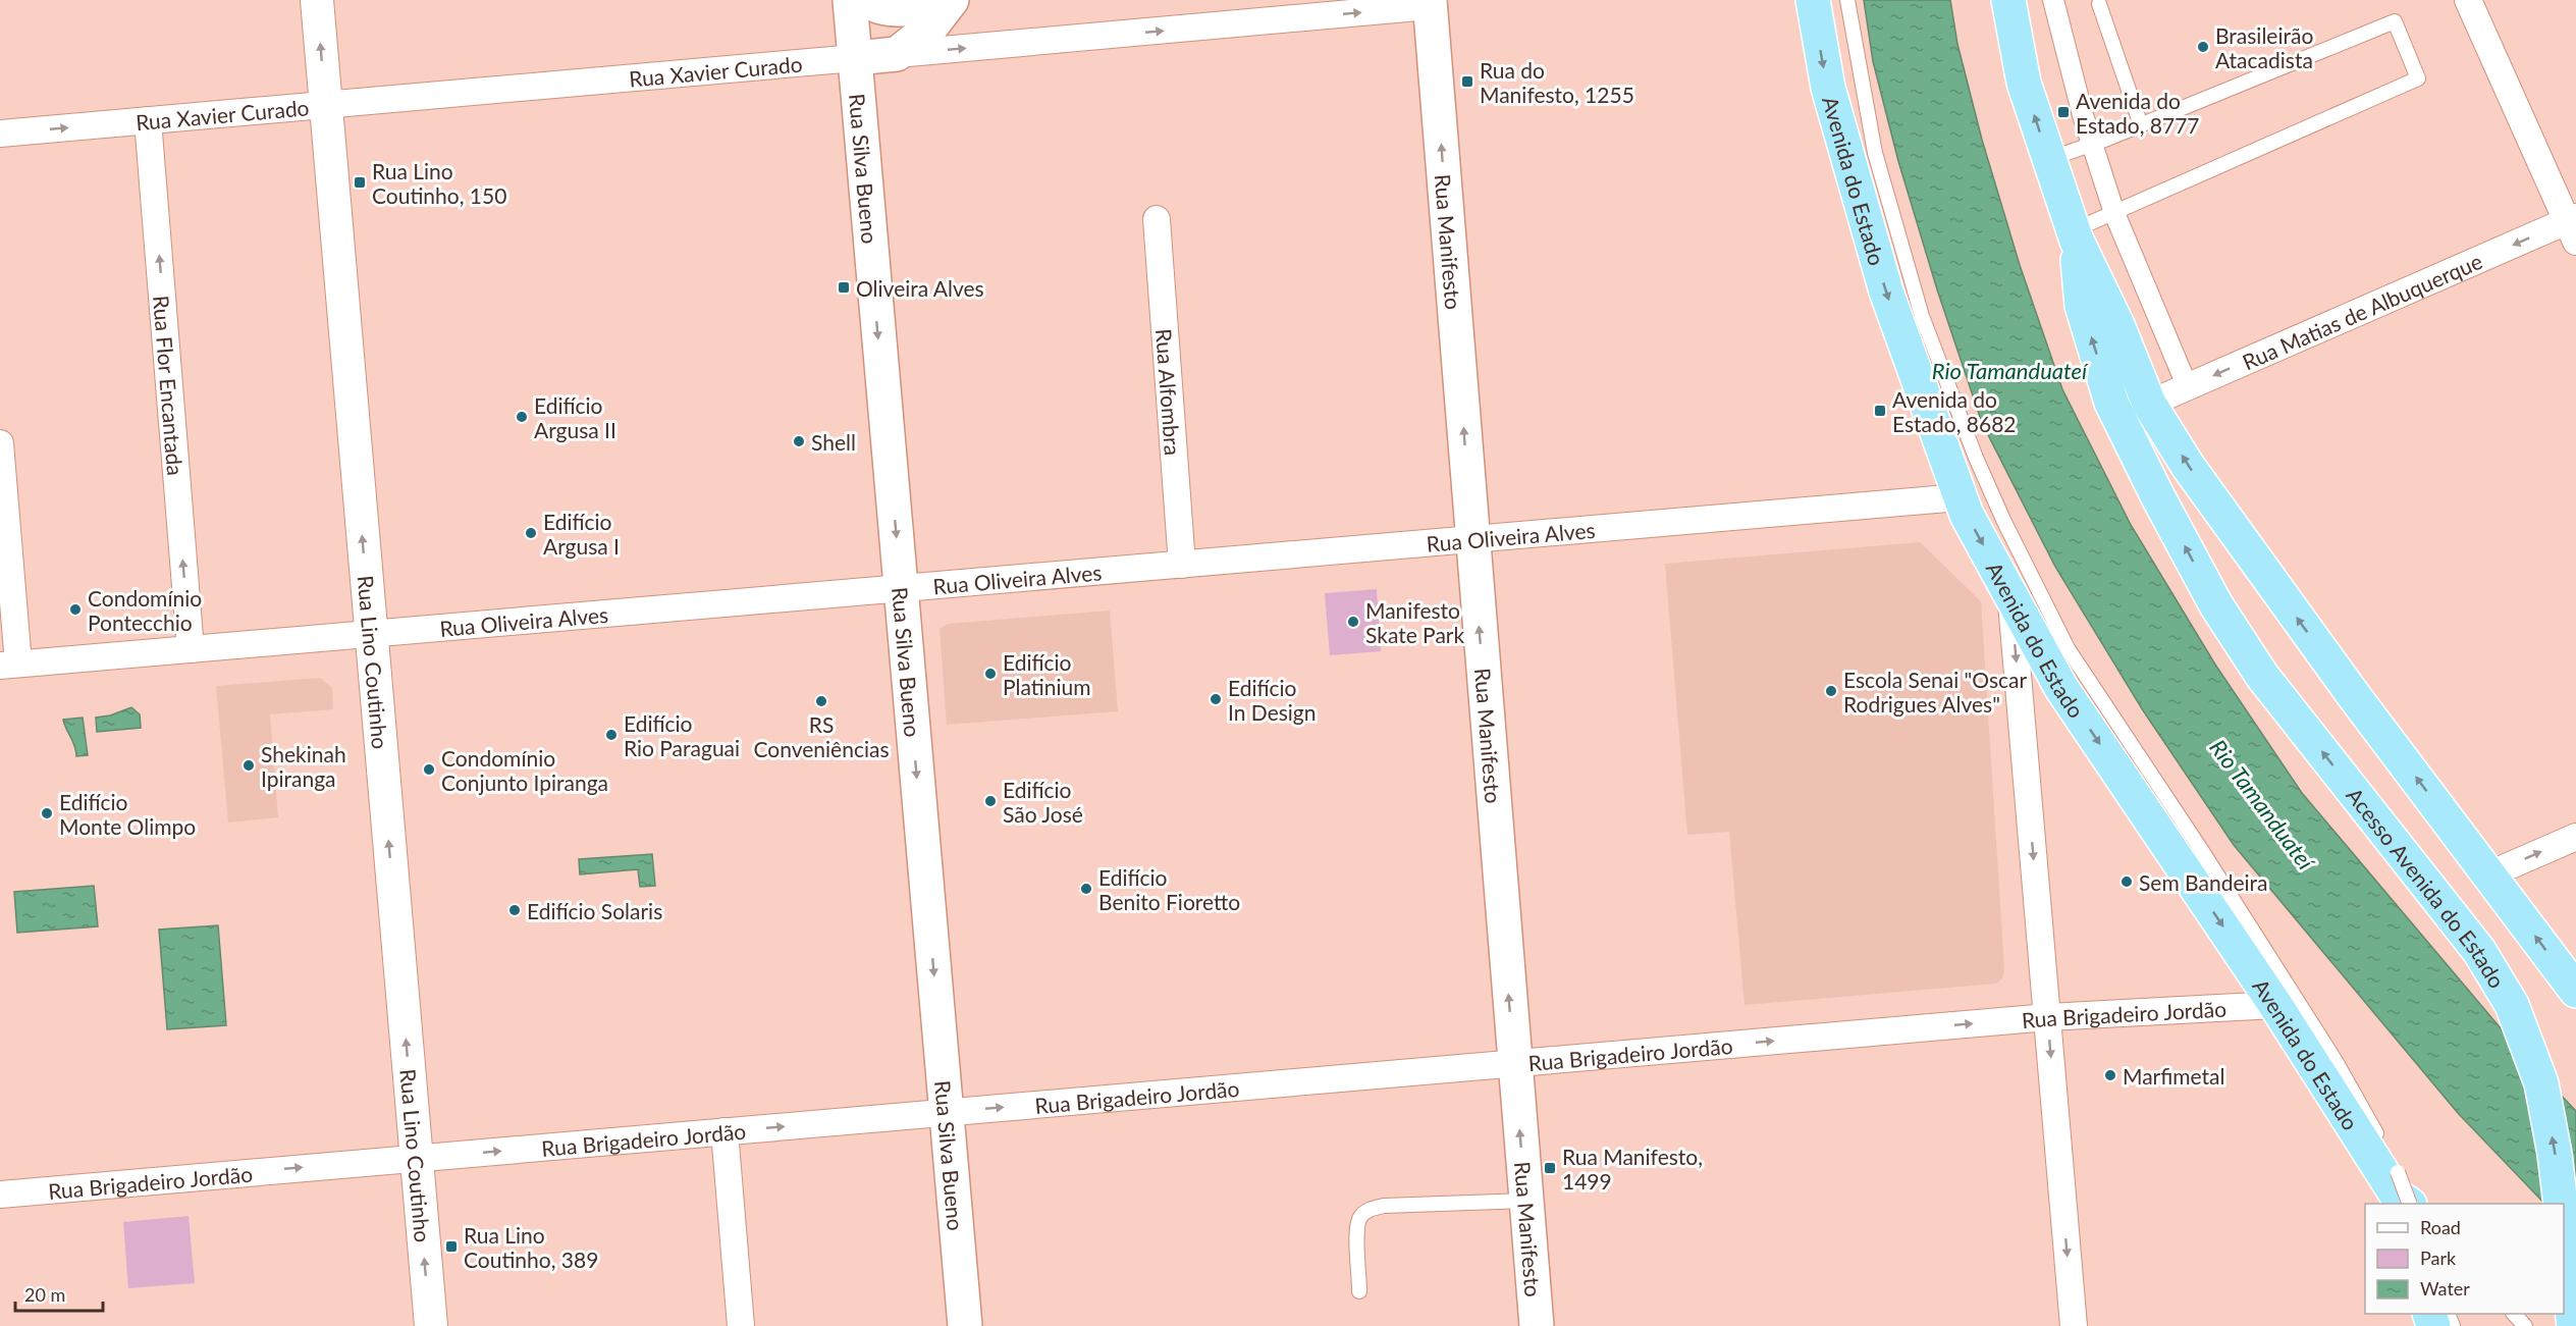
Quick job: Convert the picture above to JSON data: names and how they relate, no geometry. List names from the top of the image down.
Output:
{
  "streets": {
    "highway": ["Avenida do Estado", "Acesso Avenida do Estado"],
    "main road": ["Rua Xavier Curado", "Rua Silva Bueno", "Rua Manifesto"],
    "street": [
      "Rua Matias de Albuquerque",
      "Rua Flor Encantada",
      "Rua Alfombra",
      "Rua Oliveira Alves",
      "Rua Lino Coutinho",
      "Rua Brigadeiro Jordão"
    ]
  },
  "crossings": [
    ["Rua Xavier Curado", "Rua Silva Bueno"],
    ["Rua Xavier Curado", "Rua Manifesto"],
    ["Rua Xavier Curado", "Rua Flor Encantada"],
    ["Rua Xavier Curado", "Rua Lino Coutinho"],
    ["Rua Silva Bueno", "Rua Oliveira Alves"],
    ["Rua Silva Bueno", "Rua Brigadeiro Jordão"],
    ["Avenida do Estado", "Rua Oliveira Alves"],
    ["Avenida do Estado", "Rua Brigadeiro Jordão"],
    ["Rua Manifesto", "Rua Oliveira Alves"],
    ["Rua Manifesto", "Rua Brigadeiro Jordão"],
    ["Rua Flor Encantada", "Rua Oliveira Alves"],
    ["Rua Alfombra", "Rua Oliveira Alves"],
    ["Rua Oliveira Alves", "Rua Lino Coutinho"],
    ["Rua Lino Coutinho", "Rua Brigadeiro Jordão"]
  ],
  "one_way": [
    "Rua Xavier Curado",
    "Rua Silva Bueno",
    "Rua Manifesto",
    "Rua Matias de Albuquerque",
    "Rua Lino Coutinho",
    "Rua Brigadeiro Jordão"
  ],
  "water": ["Rio Tamanduateí"],
  "places": {
    "other": [
      "Brasileirão Atacadista",
      "Edifício Argusa II",
      "Shell",
      "Edifício Argusa I",
      "Condomínio Pontecchio",
      "Manifesto Skate Park",
      "Edifício Platinium",
      "Escola Senai \"Oscar Rodrigues Alves\"",
      "Edifício In Design",
      "RS Conveniências",
      "Edifício Rio Paraguai",
      "Shekinah Ipiranga",
      "Condomínio Conjunto Ipiranga",
      "Edifício São José",
      "Edifício Monte Olimpo",
      "Sem Bandeira",
      "Edifício Benito Fioretto",
      "Edifício Solaris",
      "Marfimetal"
    ],
    "transit": [
      "Rua do Manifesto, 1255",
      "Avenida do Estado, 8777",
      "Rua Lino Coutinho, 150",
      "Oliveira Alves",
      "Avenida do Estado, 8682",
      "Rua Manifesto, 1499",
      "Rua Lino Coutinho, 389"
    ]
  },
  "legend": ["Road", "Park", "Water"],
  "scale_bar": "20 m"
}
